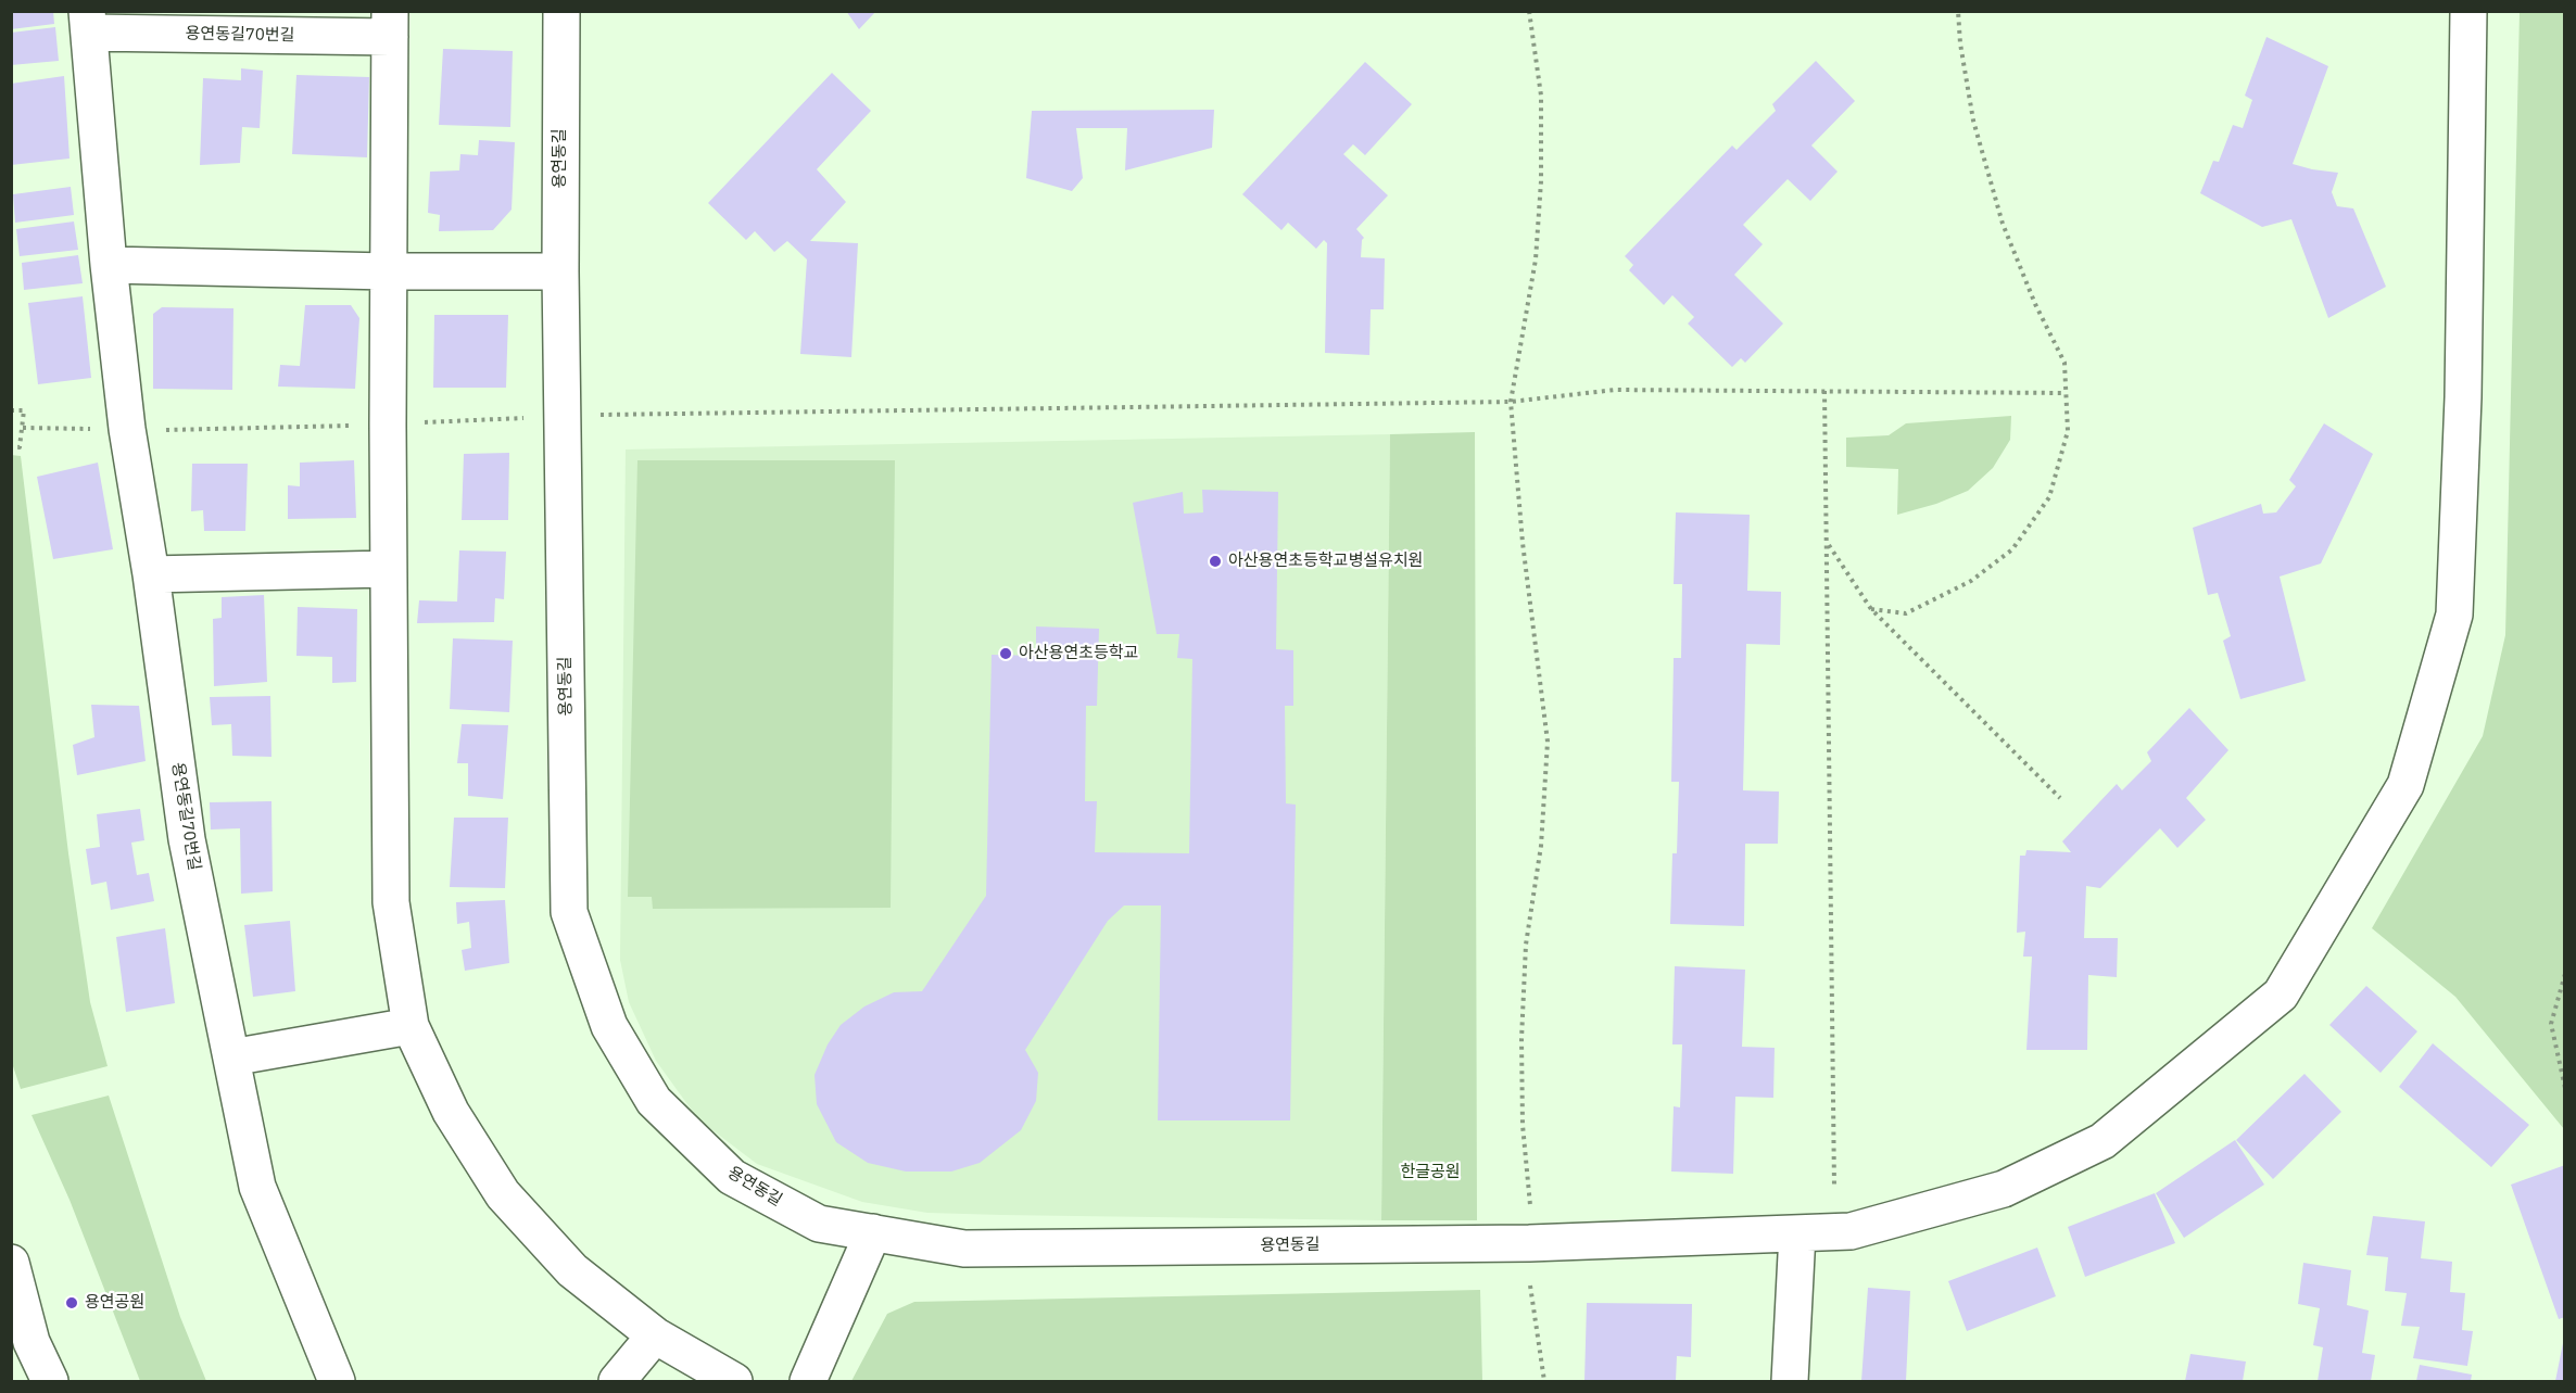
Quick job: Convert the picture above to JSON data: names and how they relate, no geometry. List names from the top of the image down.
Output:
{
  "streets": {
    "street": ["용연동길70번길", "용연동길"]
  },
  "parks": ["한글공원"],
  "places": ["아산용연초등학교병설유치원", "아산용연초등학교", "용연공원"]
}
